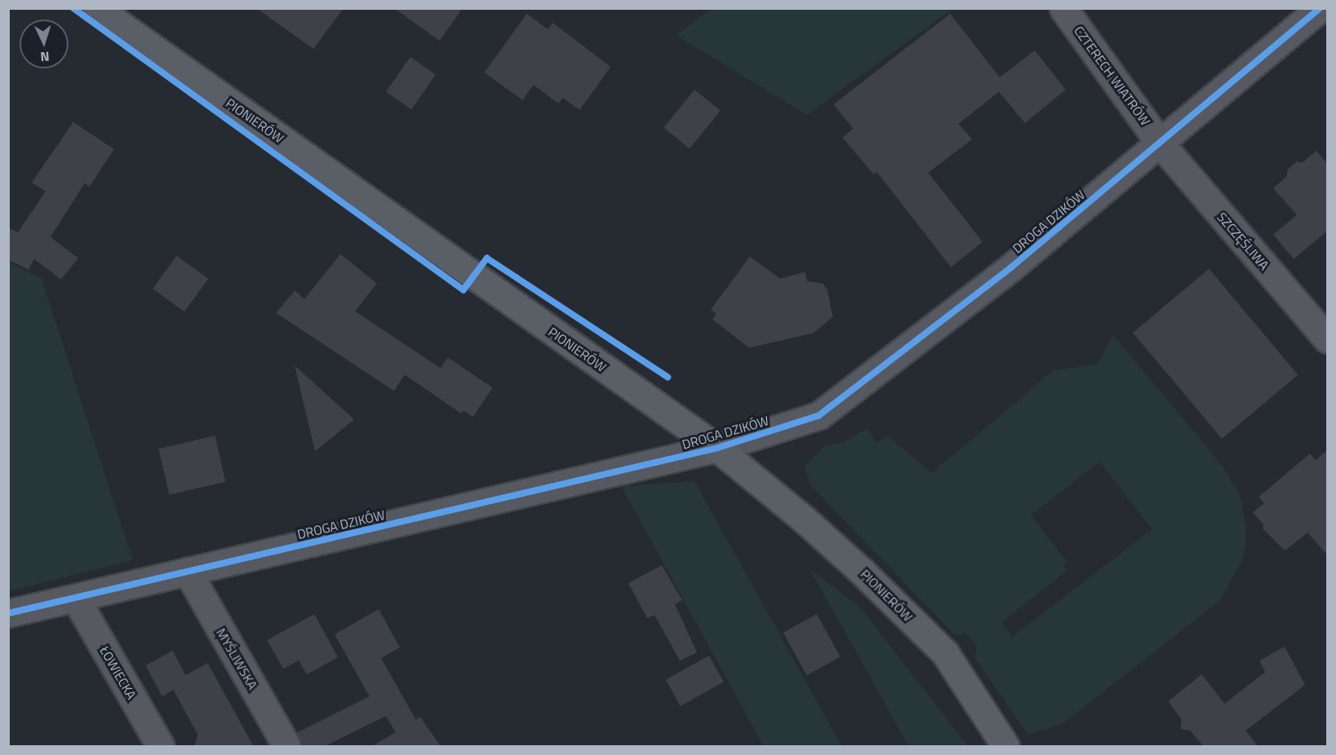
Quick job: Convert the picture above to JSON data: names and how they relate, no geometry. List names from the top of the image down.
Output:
{
  "streets": {
    "main road": ["PIONIERÓW"],
    "street": [
      "CZTERECH WIATRÓW",
      "DROGA DZIKÓW",
      "SZCZĘŚLIWA",
      "MYŚLIWSKA",
      "ŁOWIECKA"
    ]
  },
  "crossings": [
    ["CZTERECH WIATRÓW", "DROGA DZIKÓW"],
    ["CZTERECH WIATRÓW", "SZCZĘŚLIWA"],
    ["PIONIERÓW", "DROGA DZIKÓW"],
    ["DROGA DZIKÓW", "SZCZĘŚLIWA"],
    ["DROGA DZIKÓW", "MYŚLIWSKA"],
    ["DROGA DZIKÓW", "ŁOWIECKA"]
  ],
  "north": "bottom"
}
